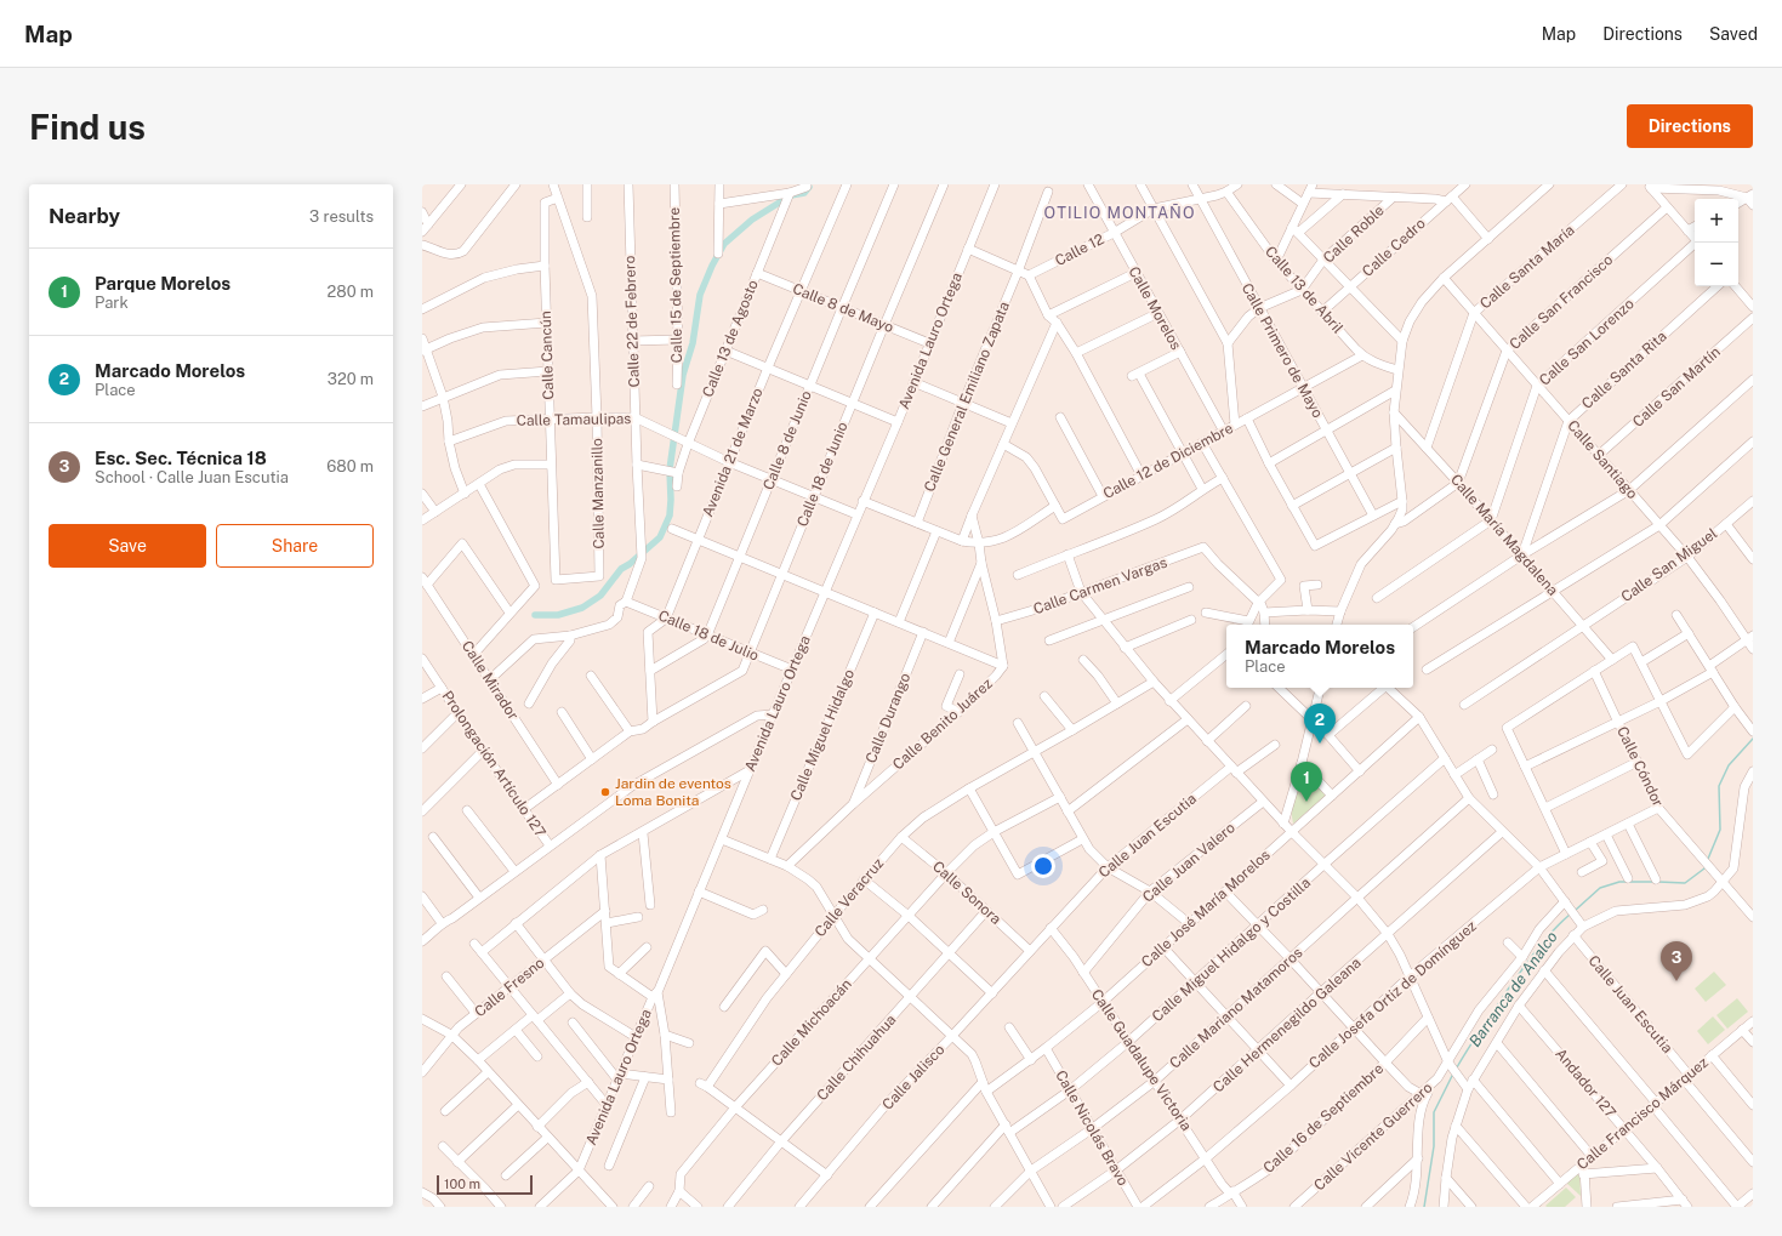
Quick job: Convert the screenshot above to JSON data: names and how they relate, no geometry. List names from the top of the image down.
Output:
{
  "streets": {
    "street": [
      "Calle Roble",
      "Calle Cedro",
      "Calle 12",
      "Calle Santa María",
      "Calle 15 de Septiembre",
      "Calle 13 de Abril",
      "Calle San Francisco",
      "Calle 8 de Mayo",
      "Calle Morelos",
      "Calle 22 de Febrero",
      "Calle 13 de Agosto",
      "Avenida Lauro Ortega",
      "Calle San Lorenzo",
      "Calle Primero de Mayo",
      "Calle Cancún",
      "Calle Santa Rita",
      "Calle San Martín",
      "Calle General Emiliano Zapata",
      "Calle Tamaulipas",
      "Calle 8 de Junio",
      "Avenida 21 de Marzo",
      "Calle Santiago",
      "Calle 12 de Diciembre",
      "Calle 18 de Junio",
      "Calle Manzanillo",
      "Calle María Magdalena",
      "Calle San Miguel",
      "Calle Carmen Vargas",
      "Calle 18 de Julio",
      "Calle Mirador",
      "Calle Durango",
      "Calle Benito Juárez",
      "Calle Miguel Hidalgo",
      "Prolongación Artículo 127",
      "Calle Cóndor",
      "Calle Juan Escutia",
      "Calle Juan Valero",
      "Calle Sonora",
      "Calle Veracruz",
      "Calle José María Morelos",
      "Calle Miguel Hidalgo y Costilla",
      "Calle Fresno",
      "Calle Josefa Ortiz de Domínguez",
      "Calle Mariano Matamoros",
      "Calle Michoacán",
      "Calle Hermenegildo Galeana",
      "Calle Chihuahua",
      "Calle Guadalupe Victoria",
      "Calle Jalisco",
      "Andador 127",
      "Calle Francisco Márquez",
      "Calle 16 de Septiembre",
      "Calle Nicolás Bravo",
      "Calle Vicente Guerrero"
    ]
  },
  "crossings": [
    ["Calle Roble", "Calle 13 de Abril"],
    ["Calle Cedro", "Calle 13 de Abril"],
    ["Calle 12", "Calle 13 de Abril"],
    ["Calle 12", "Calle Morelos"],
    ["Calle 12", "Calle Primero de Mayo"],
    ["Calle Santa María", "Calle Santiago"],
    ["Calle Santa María", "Calle María Magdalena"],
    ["Calle 13 de Abril", "Calle 12 de Diciembre"],
    ["Calle San Francisco", "Calle Santiago"],
    ["Calle San Francisco", "Calle María Magdalena"],
    ["Calle 8 de Mayo", "Calle 13 de Agosto"],
    ["Calle 8 de Mayo", "Avenida Lauro Ortega"],
    ["Calle 8 de Mayo", "Calle 8 de Junio"],
    ["Calle 8 de Mayo", "Avenida 21 de Marzo"],
    ["Calle 8 de Mayo", "Calle 18 de Junio"],
    ["Calle Morelos", "Calle 12 de Diciembre"],
    ["Calle 22 de Febrero", "Calle Tamaulipas"],
    ["Calle 22 de Febrero", "Calle 18 de Julio"],
    ["Calle 22 de Febrero", "Calle Mirador"],
    ["Calle 13 de Agosto", "Calle Tamaulipas"],
    ["Avenida Lauro Ortega", "Calle Tamaulipas"],
    ["Avenida Lauro Ortega", "Calle 18 de Julio"],
    ["Calle San Lorenzo", "Calle Santiago"],
    ["Calle San Lorenzo", "Calle María Magdalena"],
    ["Calle Primero de Mayo", "Calle 12 de Diciembre"],
    ["Calle Cancún", "Calle Tamaulipas"],
    ["Calle Cancún", "Calle Manzanillo"],
    ["Calle Santa Rita", "Calle Santiago"],
    ["Calle Santa Rita", "Calle María Magdalena"],
    ["Calle San Martín", "Calle Santiago"],
    ["Calle Tamaulipas", "Calle 8 de Junio"],
    ["Calle Tamaulipas", "Avenida 21 de Marzo"],
    ["Calle Tamaulipas", "Calle 18 de Junio"],
    ["Calle Tamaulipas", "Calle Manzanillo"],
    ["Calle 8 de Junio", "Calle 18 de Julio"],
    ["Avenida 21 de Marzo", "Calle 18 de Junio"],
    ["Avenida 21 de Marzo", "Calle 18 de Julio"],
    ["Calle Santiago", "Calle San Miguel"],
    ["Calle 18 de Junio", "Calle 18 de Julio"],
    ["Calle María Magdalena", "Calle San Miguel"],
    ["Calle Carmen Vargas", "Calle Benito Juárez"],
    ["Calle Durango", "Calle Benito Juárez"],
    ["Calle Cóndor", "Calle Josefa Ortiz de Domínguez"],
    ["Calle Juan Escutia", "Calle Sonora"],
    ["Calle Juan Escutia", "Calle Guadalupe Victoria"],
    ["Calle Juan Escutia", "Calle Jalisco"],
    ["Calle Juan Escutia", "Calle Francisco Márquez"],
    ["Calle Juan Valero", "Calle Guadalupe Victoria"],
    ["Calle Sonora", "Calle Veracruz"],
    ["Calle Sonora", "Calle Michoacán"],
    ["Calle Sonora", "Calle Chihuahua"],
    ["Calle Sonora", "Calle Jalisco"],
    ["Calle Veracruz", "Calle Michoacán"],
    ["Calle José María Morelos", "Calle Guadalupe Victoria"],
    ["Calle José María Morelos", "Calle Nicolás Bravo"],
    ["Calle Miguel Hidalgo y Costilla", "Calle Guadalupe Victoria"],
    ["Calle Miguel Hidalgo y Costilla", "Calle Nicolás Bravo"],
    ["Calle Josefa Ortiz de Domínguez", "Calle Guadalupe Victoria"],
    ["Calle Mariano Matamoros", "Calle Guadalupe Victoria"],
    ["Calle Mariano Matamoros", "Calle Nicolás Bravo"],
    ["Calle Hermenegildo Galeana", "Calle Guadalupe Victoria"],
    ["Calle Hermenegildo Galeana", "Calle Nicolás Bravo"],
    ["Calle Guadalupe Victoria", "Calle 16 de Septiembre"],
    ["Andador 127", "Calle Francisco Márquez"]
  ],
  "districts": ["OTILIO MONTAÑO"],
  "water": ["Barranca de Analco"],
  "places": ["Jardin de eventos Loma Bonita"],
  "scale_bar": "100 m",
  "page": {
    "header": "Map",
    "nav": ["Map", "Directions", "Saved"],
    "buttons": [
      "Directions",
      ["Save", "Share"]
    ],
    "title": "Find us",
    "heading": ["Nearby", "3 results"],
    "map_buttons": ["+", "−"],
    "list": [
      {
        "mark": "1",
        "name": "Parque Morelos",
        "note": "Park",
        "value": "280 m"
      },
      {
        "mark": "2",
        "name": "Marcado Morelos",
        "note": "Place",
        "value": "320 m"
      },
      {
        "mark": "3",
        "name": "Esc. Sec. Técnica 18",
        "note": "School · Calle Juan Escutia",
        "value": "680 m"
      }
    ],
    "popup": ["Marcado Morelos", "Place"],
    "pins": ["2", "1", "3"],
    "scale": "100 m"
  }
}
